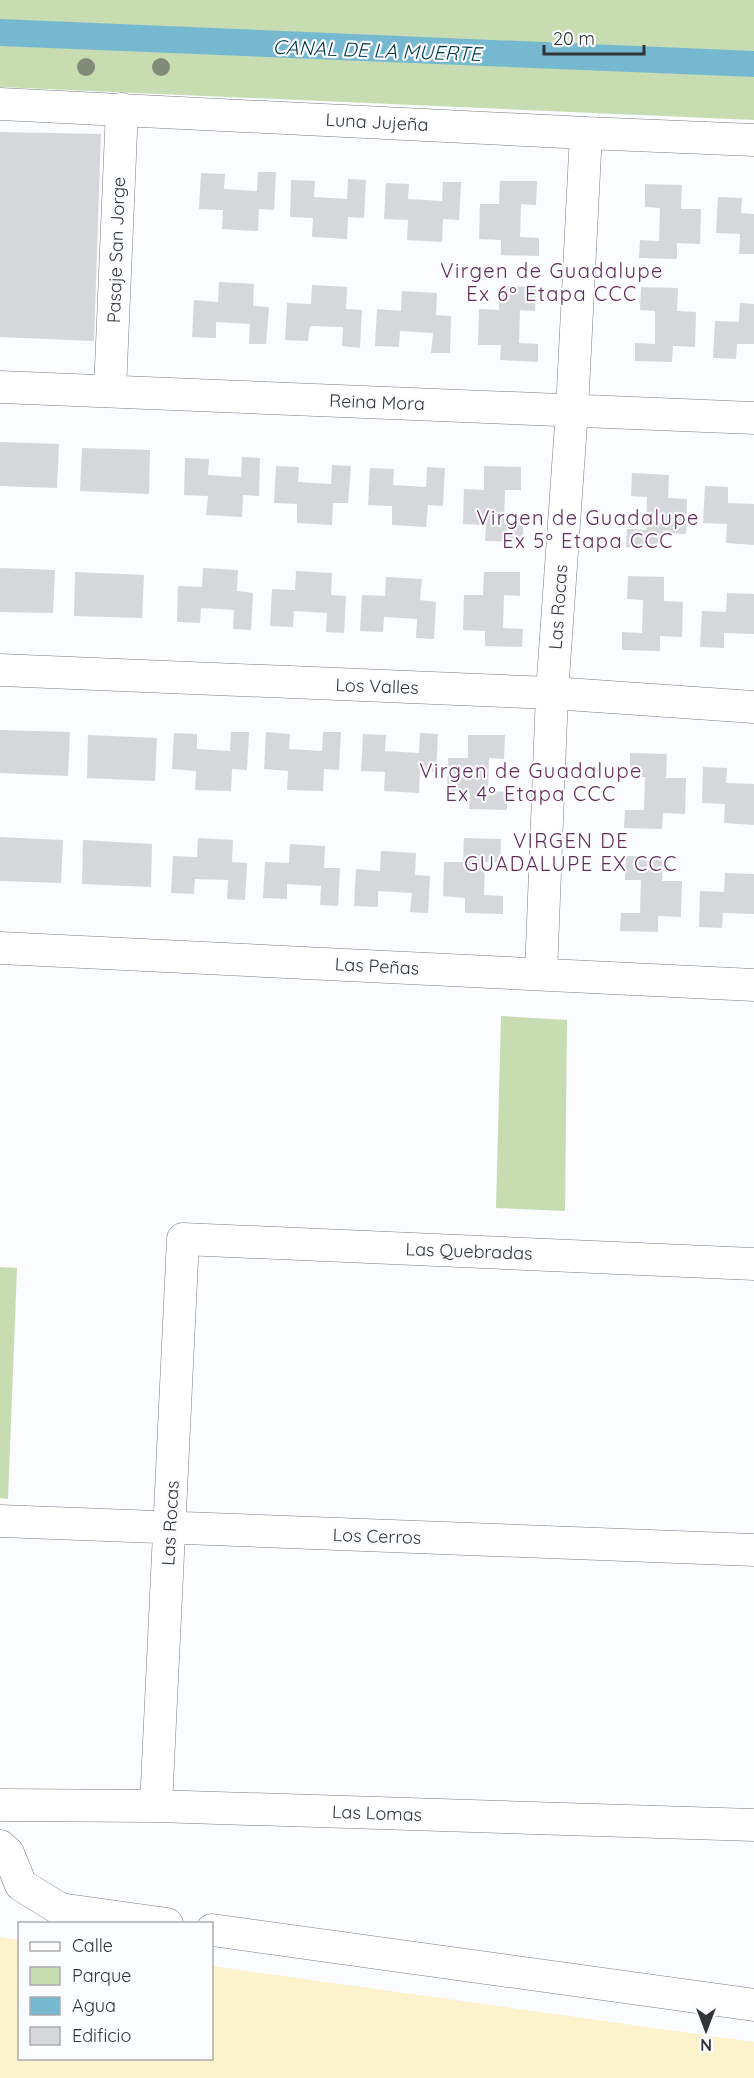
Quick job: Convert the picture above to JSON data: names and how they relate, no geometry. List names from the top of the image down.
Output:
{
  "streets": {
    "street": [
      "Luna Jujeña",
      "Pasaje San Jorge",
      "Reina Mora",
      "Las Rocas",
      "Los Valles",
      "Las Peñas",
      "Las Quebradas",
      "Los Cerros",
      "Las Lomas"
    ]
  },
  "crossings": [
    ["Luna Jujeña", "Pasaje San Jorge"],
    ["Luna Jujeña", "Las Rocas"],
    ["Pasaje San Jorge", "Reina Mora"],
    ["Reina Mora", "Las Rocas"],
    ["Las Rocas", "Los Valles"],
    ["Las Rocas", "Las Peñas"],
    ["Las Rocas", "Las Quebradas"],
    ["Las Rocas", "Los Cerros"],
    ["Las Rocas", "Las Lomas"]
  ],
  "districts": [
    "Virgen de Guadalupe Ex 6º Etapa CCC",
    "Virgen de Guadalupe Ex 5º Etapa CCC",
    "Virgen de Guadalupe Ex 4º Etapa CCC",
    "VIRGEN DE GUADALUPE EX CCC"
  ],
  "water": ["CANAL DE LA MUERTE"],
  "legend": [
    "Calle",
    "Parque",
    "Agua",
    "Edificio"
  ],
  "scale_bar": "20 m",
  "north": "bottom"
}
